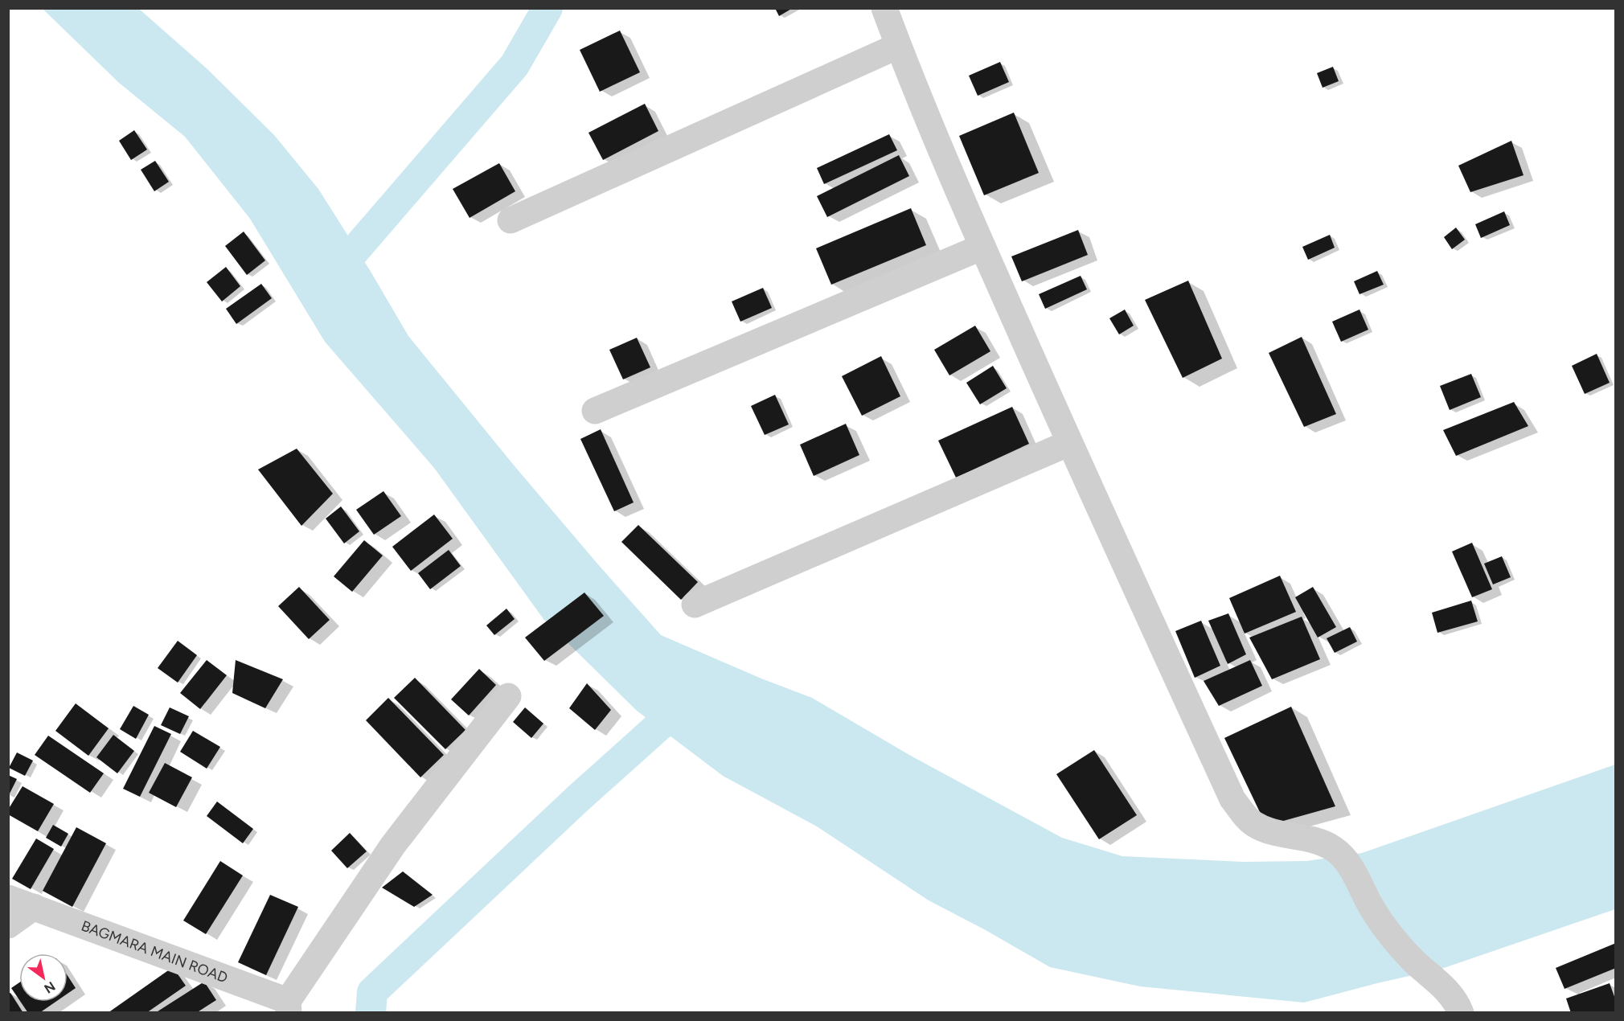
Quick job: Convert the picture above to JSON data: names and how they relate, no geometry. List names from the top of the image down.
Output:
{
  "streets": {
    "street": ["BAGMARA MAIN ROAD"]
  },
  "north": "bottom right"
}
